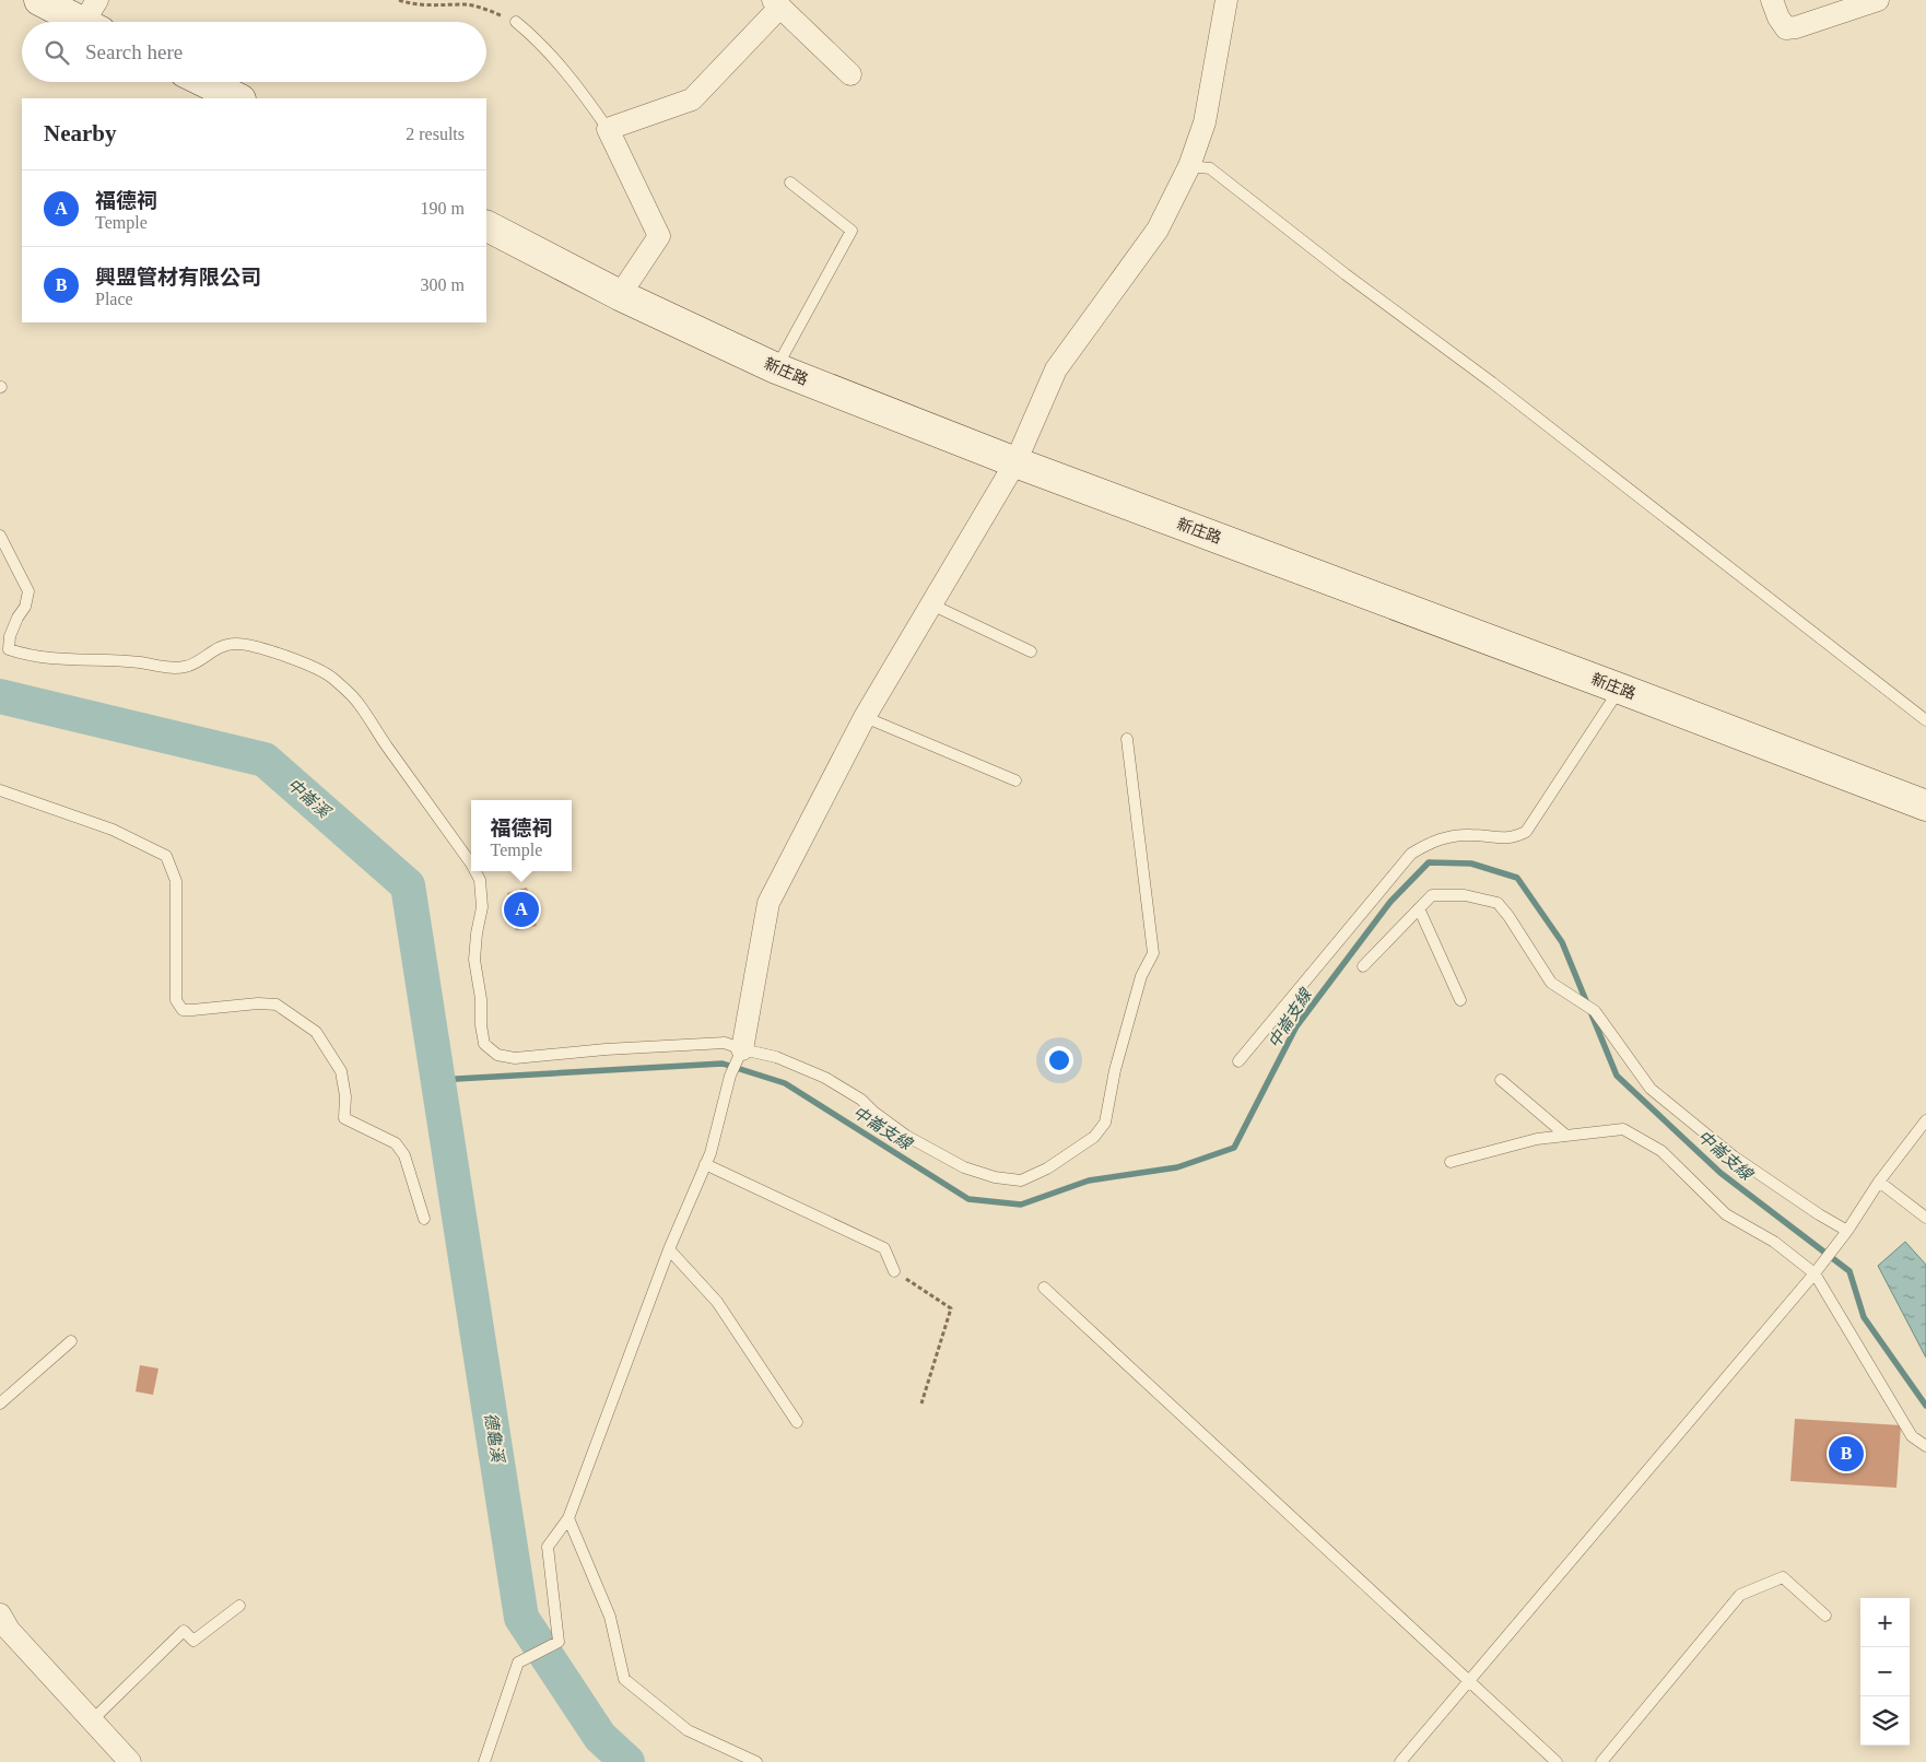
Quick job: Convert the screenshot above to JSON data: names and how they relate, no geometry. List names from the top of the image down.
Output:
{
  "streets": {
    "street": ["新庄路"]
  },
  "water": ["中崙溪", "中崙支線", "德龜溪"],
  "page": {
    "search": "Search here",
    "heading": ["Nearby", "2 results"],
    "list": [
      {
        "mark": "A",
        "name": "福德祠",
        "note": "Temple",
        "value": "190 m"
      },
      {
        "mark": "B",
        "name": "興盟管材有限公司",
        "note": "Place",
        "value": "300 m"
      }
    ],
    "popup": ["福德祠", "Temple"],
    "pins": ["A", "B"],
    "map_buttons": ["+", "−"]
  }
}
